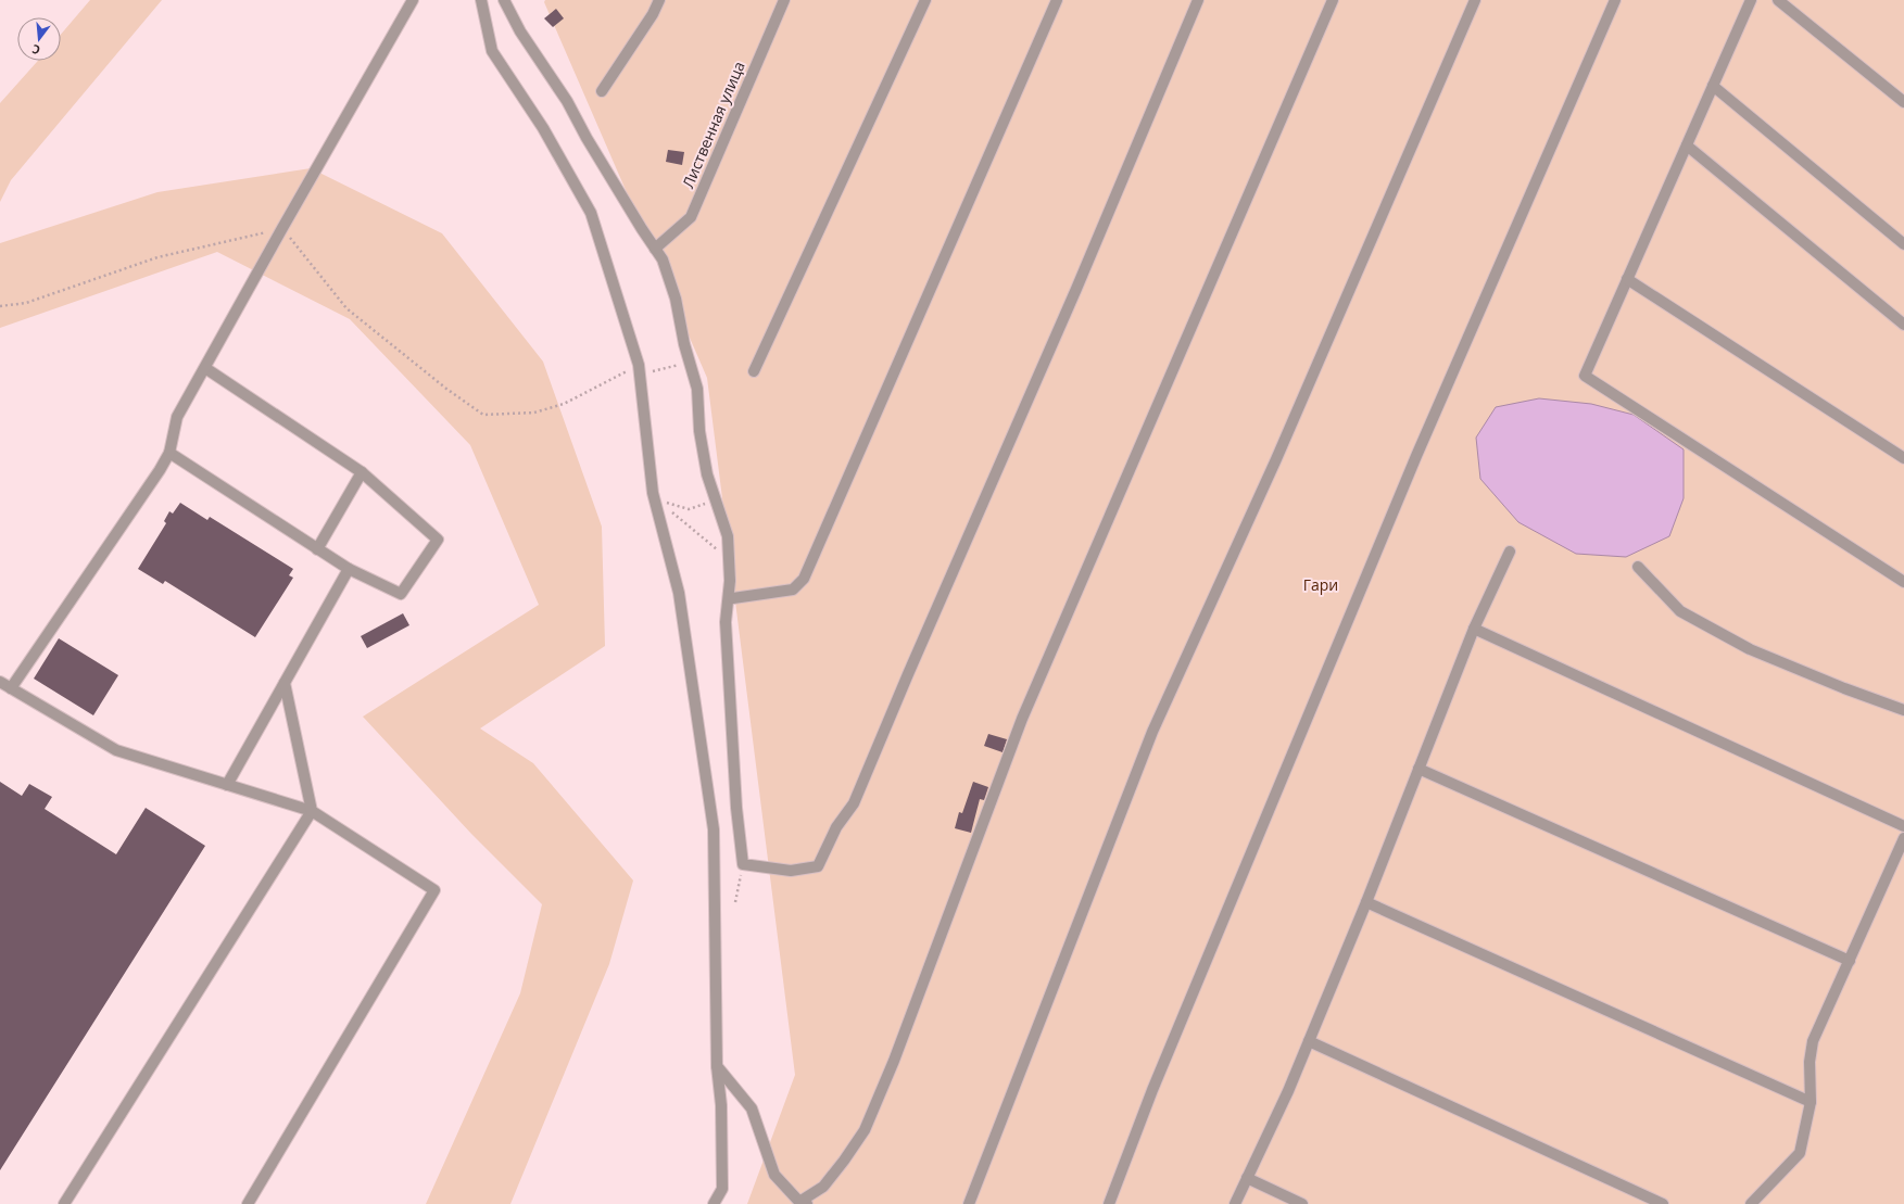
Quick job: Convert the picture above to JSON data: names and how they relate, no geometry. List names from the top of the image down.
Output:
{
  "streets": {
    "lane": ["Лиственная улица"]
  },
  "parks": ["Гари"],
  "north": "bottom"
}
